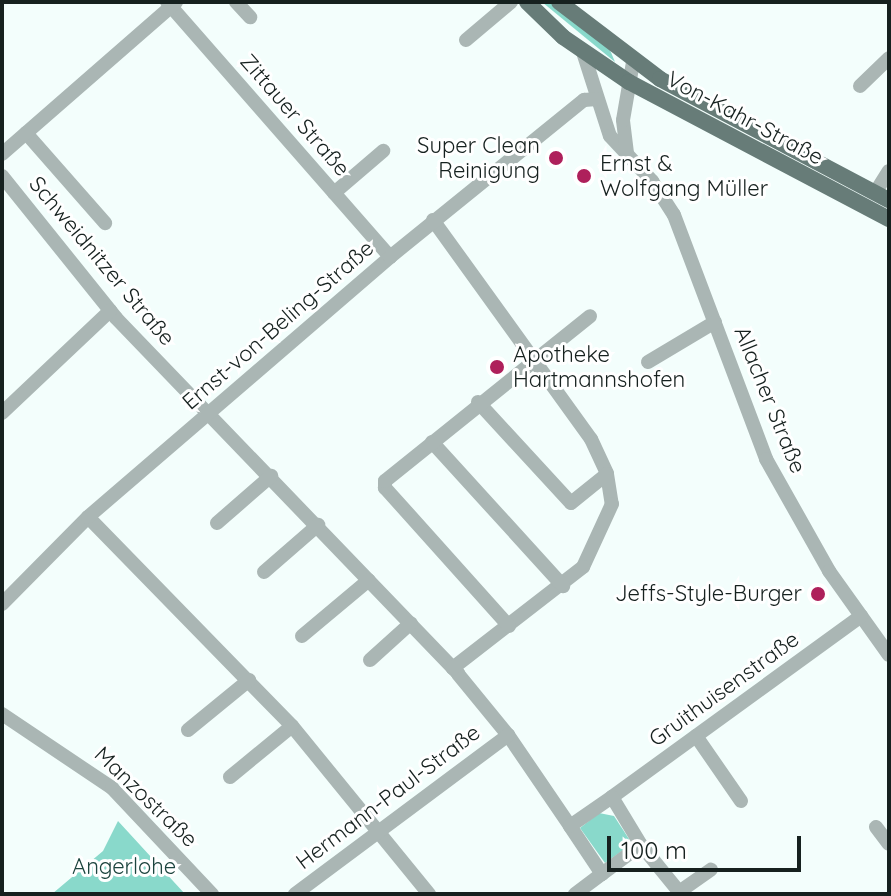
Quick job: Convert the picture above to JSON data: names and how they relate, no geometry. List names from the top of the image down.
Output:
{
  "streets": {
    "main road": ["Von-Kahr-Straße"],
    "street": [
      "Zittauer Straße",
      "Schweidnitzer Straße",
      "Ernst-von-Beling-Straße",
      "Allacher Straße",
      "Gruithuisenstraße",
      "Manzostraße",
      "Hermann-Paul-Straße"
    ]
  },
  "crossings": [
    ["Zittauer Straße", "Ernst-von-Beling-Straße"],
    ["Von-Kahr-Straße", "Allacher Straße"],
    ["Schweidnitzer Straße", "Ernst-von-Beling-Straße"],
    ["Schweidnitzer Straße", "Gruithuisenstraße"],
    ["Schweidnitzer Straße", "Hermann-Paul-Straße"],
    ["Ernst-von-Beling-Straße", "Allacher Straße"],
    ["Allacher Straße", "Gruithuisenstraße"]
  ],
  "parks": ["Angerlohe"],
  "places": [
    "Super Clean Reinigung",
    "Ernst & Wolfgang Müller",
    "Apotheke Hartmannshofen",
    "Jeffs-Style-Burger"
  ],
  "scale_bar": "100 m"
}
